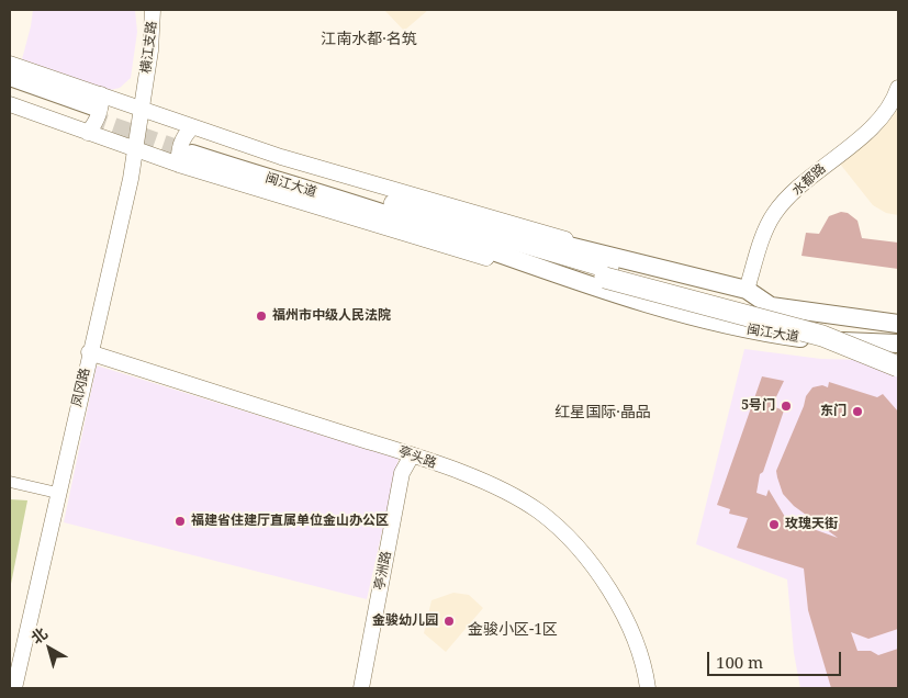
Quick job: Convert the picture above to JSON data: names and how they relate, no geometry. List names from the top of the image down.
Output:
{
  "streets": {
    "main road": [
      "横江支路",
      "水都路",
      "闽江大道",
      "凤冈路",
      "亭头路",
      "亭洲路"
    ]
  },
  "crossings": [
    ["横江支路", "凤冈路"],
    ["水都路", "闽江大道"],
    ["凤冈路", "亭头路"],
    ["亭头路", "亭洲路"]
  ],
  "districts": ["江南水都·名筑", "红星国际·晶品", "金骏小区-1区"],
  "places": [
    "福州市中级人民法院",
    "5号门",
    "东门",
    "福建省住建厅直属单位金山办公区",
    "玫瑰天街",
    "金骏幼儿园"
  ],
  "scale_bar": "100 m",
  "north": "top left"
}
